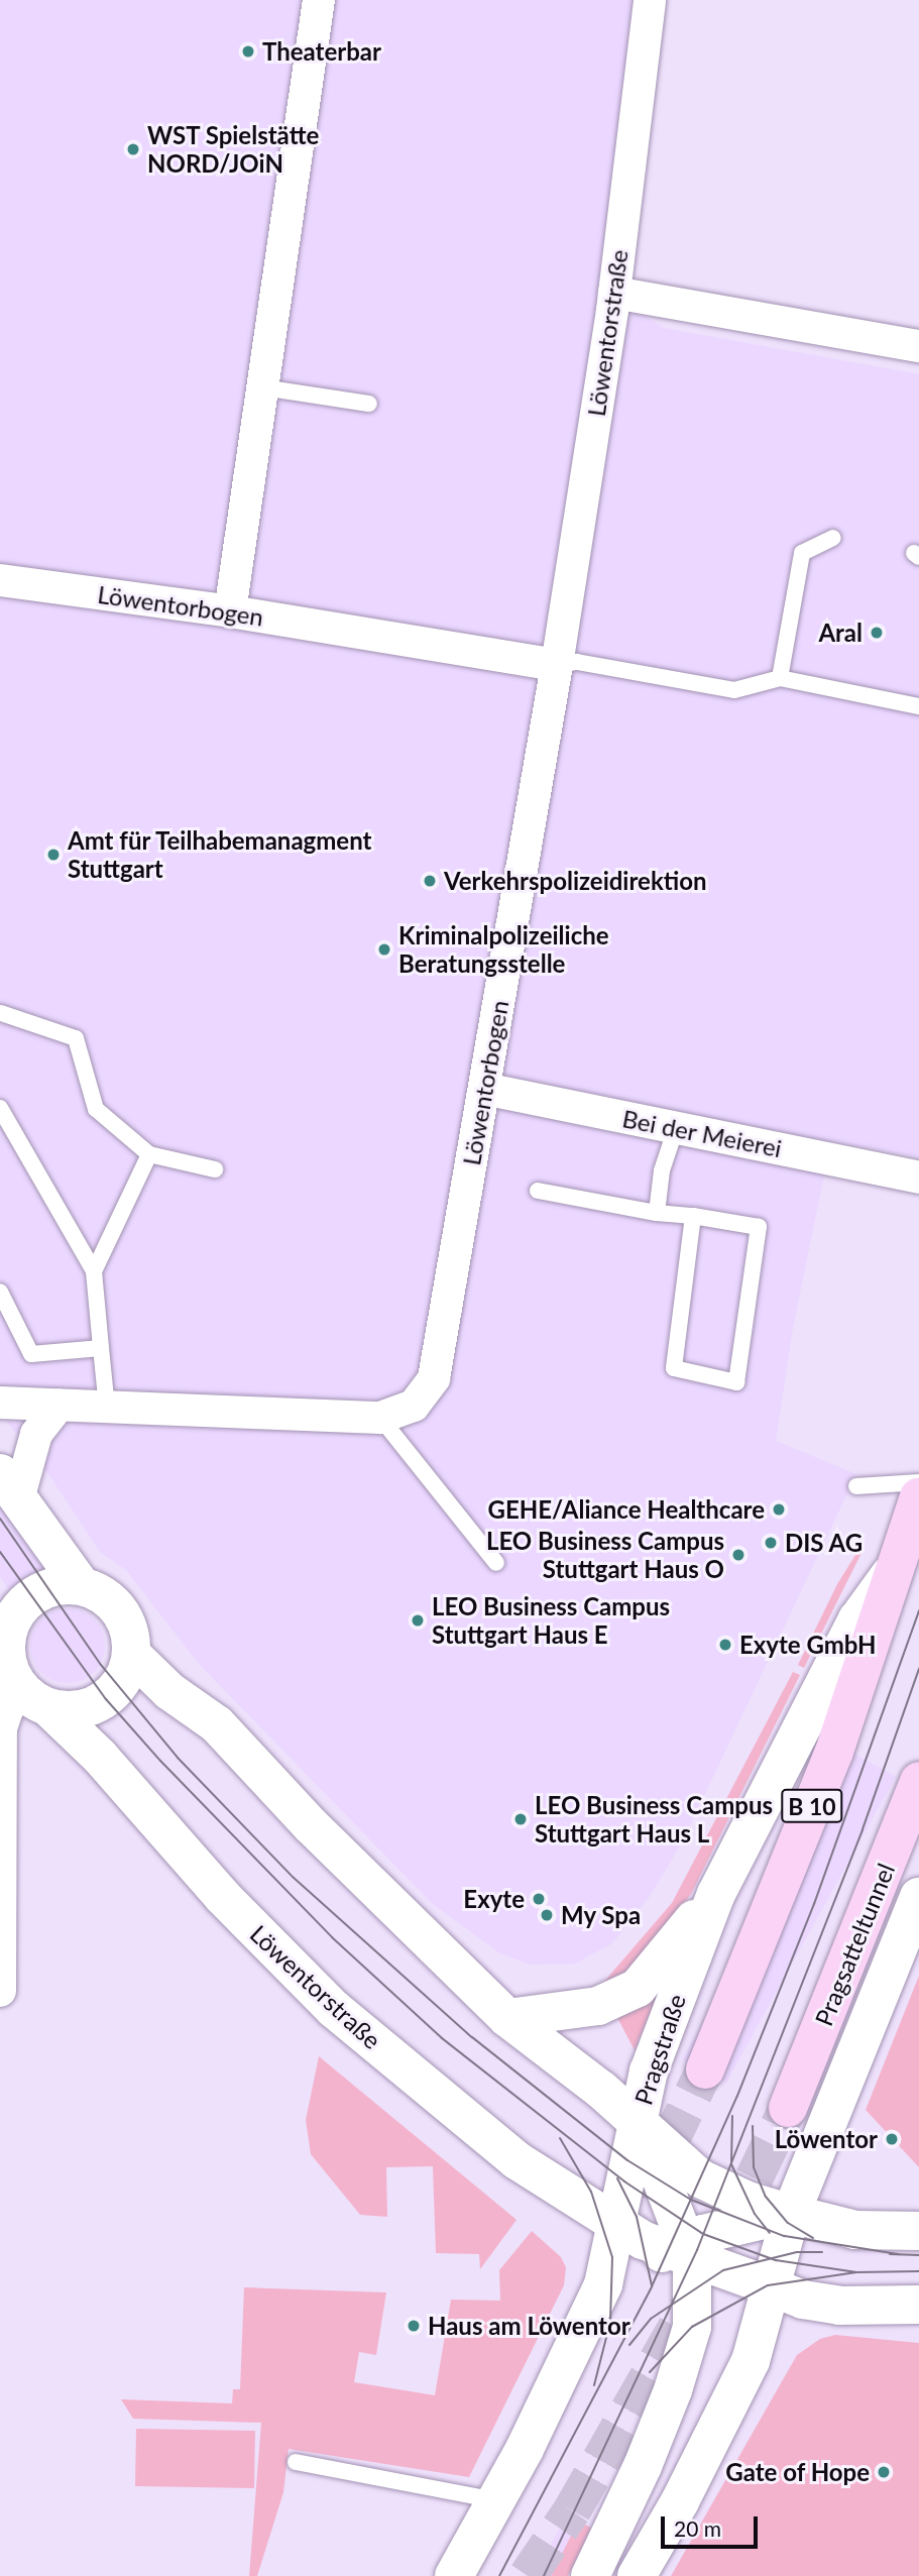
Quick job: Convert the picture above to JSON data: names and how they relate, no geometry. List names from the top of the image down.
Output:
{
  "streets": {
    "main road": [
      "Löwentorstraße",
      "B 10",
      "Pragsatteltunnel",
      "Pragstraße"
    ],
    "street": ["Löwentorbogen", "Bei der Meierei"]
  },
  "crossings": [
    ["Löwentorstraße", "Löwentorbogen"],
    ["Löwentorstraße", "Pragstraße"],
    ["Löwentorbogen", "Bei der Meierei"]
  ],
  "places": [
    "Theaterbar",
    "WST Spielstätte NORD/JOiN",
    "Aral",
    "Amt für Teilhabemanagment Stuttgart",
    "Verkehrspolizeidirektion",
    "Kriminalpolizeiliche Beratungsstelle",
    "GEHE/Aliance Healthcare",
    "DIS AG",
    "LEO Business Campus Stuttgart Haus O",
    "LEO Business Campus Stuttgart Haus E",
    "Exyte GmbH",
    "LEO Business Campus Stuttgart Haus L",
    "Exyte",
    "My Spa",
    "Löwentor",
    "Haus am Löwentor",
    "Gate of Hope"
  ],
  "scale_bar": "20 m"
}
